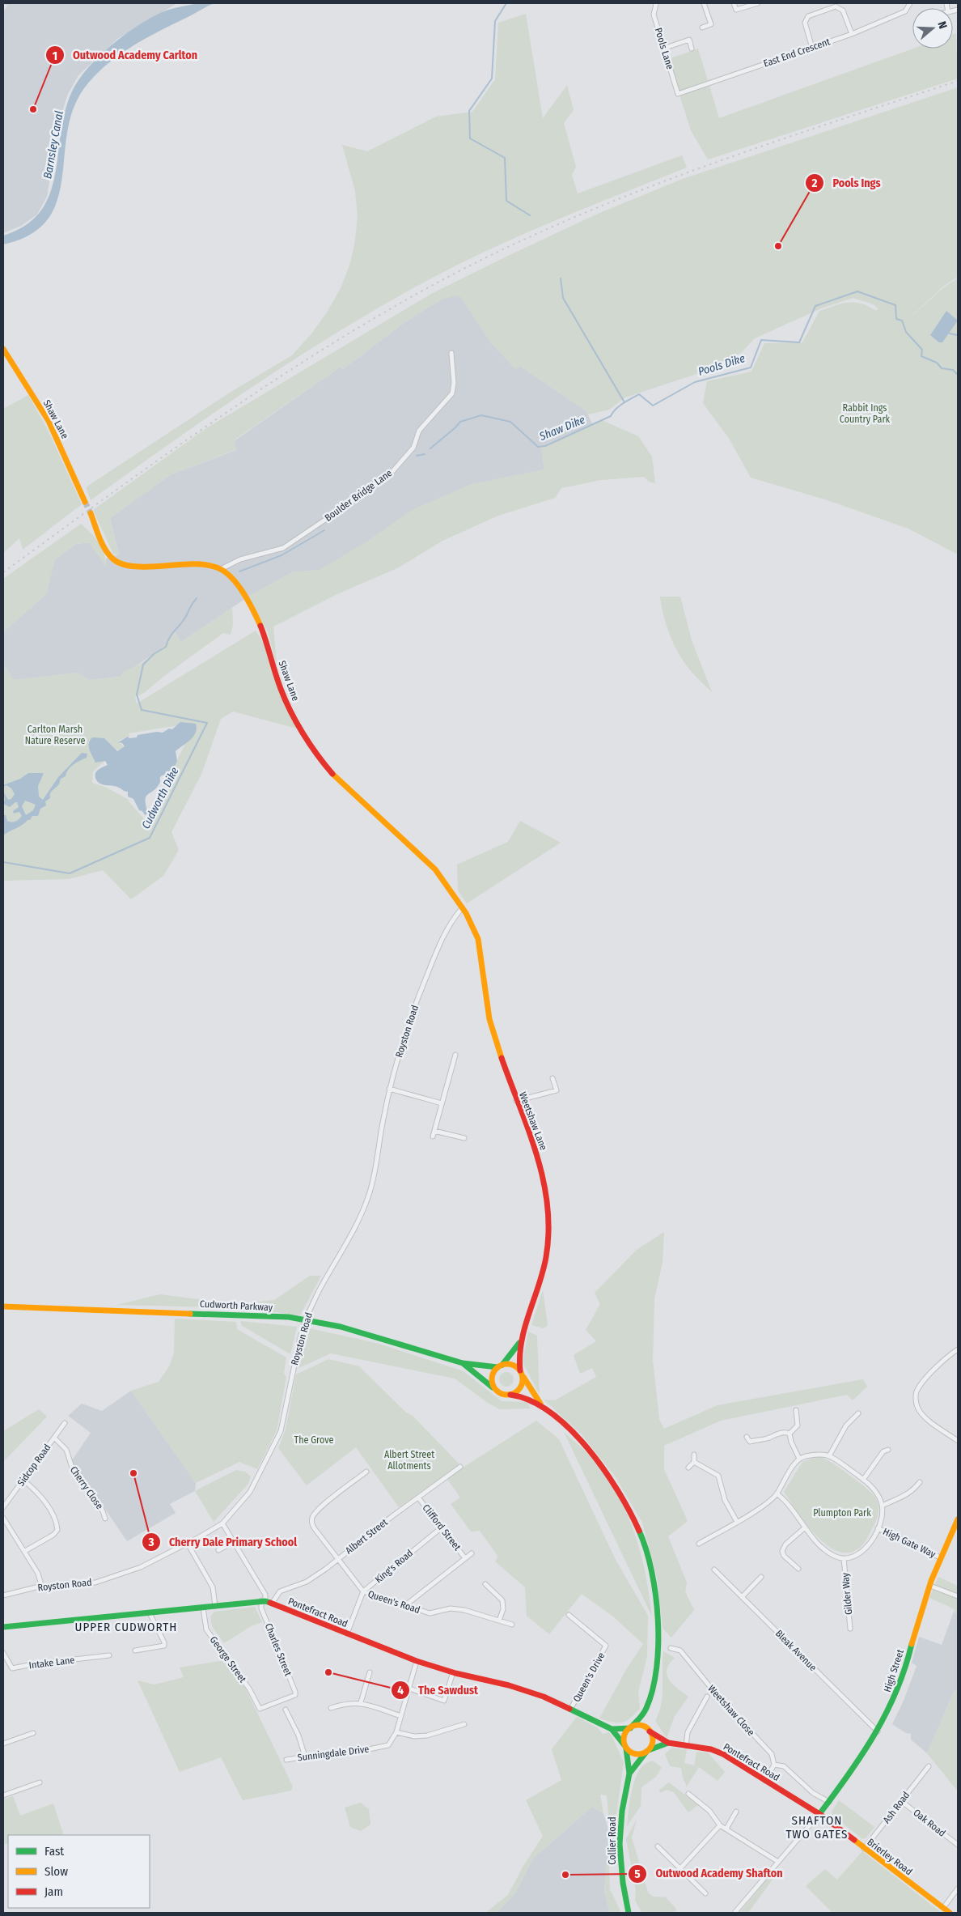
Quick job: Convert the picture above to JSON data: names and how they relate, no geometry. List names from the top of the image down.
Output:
{
  "streets": {
    "main road": [
      "Shaw Lane",
      "Weetshaw Lane",
      "Cudworth Parkway",
      "Pontefract Road",
      "High Street",
      "Collier Road",
      "Brierley Road"
    ],
    "street": [
      "Pools Lane",
      "East End Crescent",
      "Boulder Bridge Lane",
      "Royston Road",
      "Sidcop Road",
      "Cherry Close",
      "Clifford Street",
      "Albert Street",
      "High Gate Way",
      "King's Road",
      "Gilder Way",
      "Queen's Road",
      "Charles Street",
      "Bleak Avenue",
      "George Street",
      "Intake Lane",
      "Queen's Drive",
      "Weetshaw Close",
      "Sunningdale Drive",
      "Ash Road",
      "Oak Road"
    ]
  },
  "crossings": [
    ["Pools Lane", "East End Crescent"],
    ["Shaw Lane", "Boulder Bridge Lane"],
    ["Shaw Lane", "Royston Road"],
    ["Shaw Lane", "Weetshaw Lane"],
    ["Royston Road", "Weetshaw Lane"],
    ["Weetshaw Lane", "Cudworth Parkway"],
    ["Cudworth Parkway", "Pontefract Road"],
    ["Cudworth Parkway", "Collier Road"],
    ["Sidcop Road", "Cherry Close"],
    ["Clifford Street", "Albert Street"],
    ["Clifford Street", "King's Road"],
    ["Albert Street", "Queen's Road"],
    ["Albert Street", "Pontefract Road"],
    ["Albert Street", "Charles Street"],
    ["High Gate Way", "Gilder Way"],
    ["High Gate Way", "High Street"],
    ["King's Road", "Queen's Road"],
    ["Pontefract Road", "Charles Street"],
    ["Pontefract Road", "George Street"],
    ["Pontefract Road", "High Street"],
    ["Pontefract Road", "Queen's Drive"],
    ["Pontefract Road", "Sunningdale Drive"],
    ["Pontefract Road", "Collier Road"],
    ["Pontefract Road", "Brierley Road"],
    ["Charles Street", "George Street"],
    ["Bleak Avenue", "High Street"],
    ["High Street", "Brierley Road"],
    ["Ash Road", "Oak Road"],
    ["Ash Road", "Brierley Road"]
  ],
  "districts": ["UPPER CUDWORTH", "SHAFTON TWO GATES"],
  "water": [
    "Barnsley Canal",
    "Pools Dike",
    "Shaw Dike",
    "Cudworth Dike"
  ],
  "parks": [
    "Rabbit Ings Country Park",
    "Carlton Marsh Nature Reserve",
    "The Grove",
    "Albert Street Allotments",
    "Plumpton Park"
  ],
  "places": [
    "Outwood Academy Carlton",
    "Pools Ings",
    "Cherry Dale Primary School",
    "The Sawdust",
    "Outwood Academy Shafton"
  ],
  "legend": ["Fast", "Slow", "Jam"],
  "north": "right"
}
